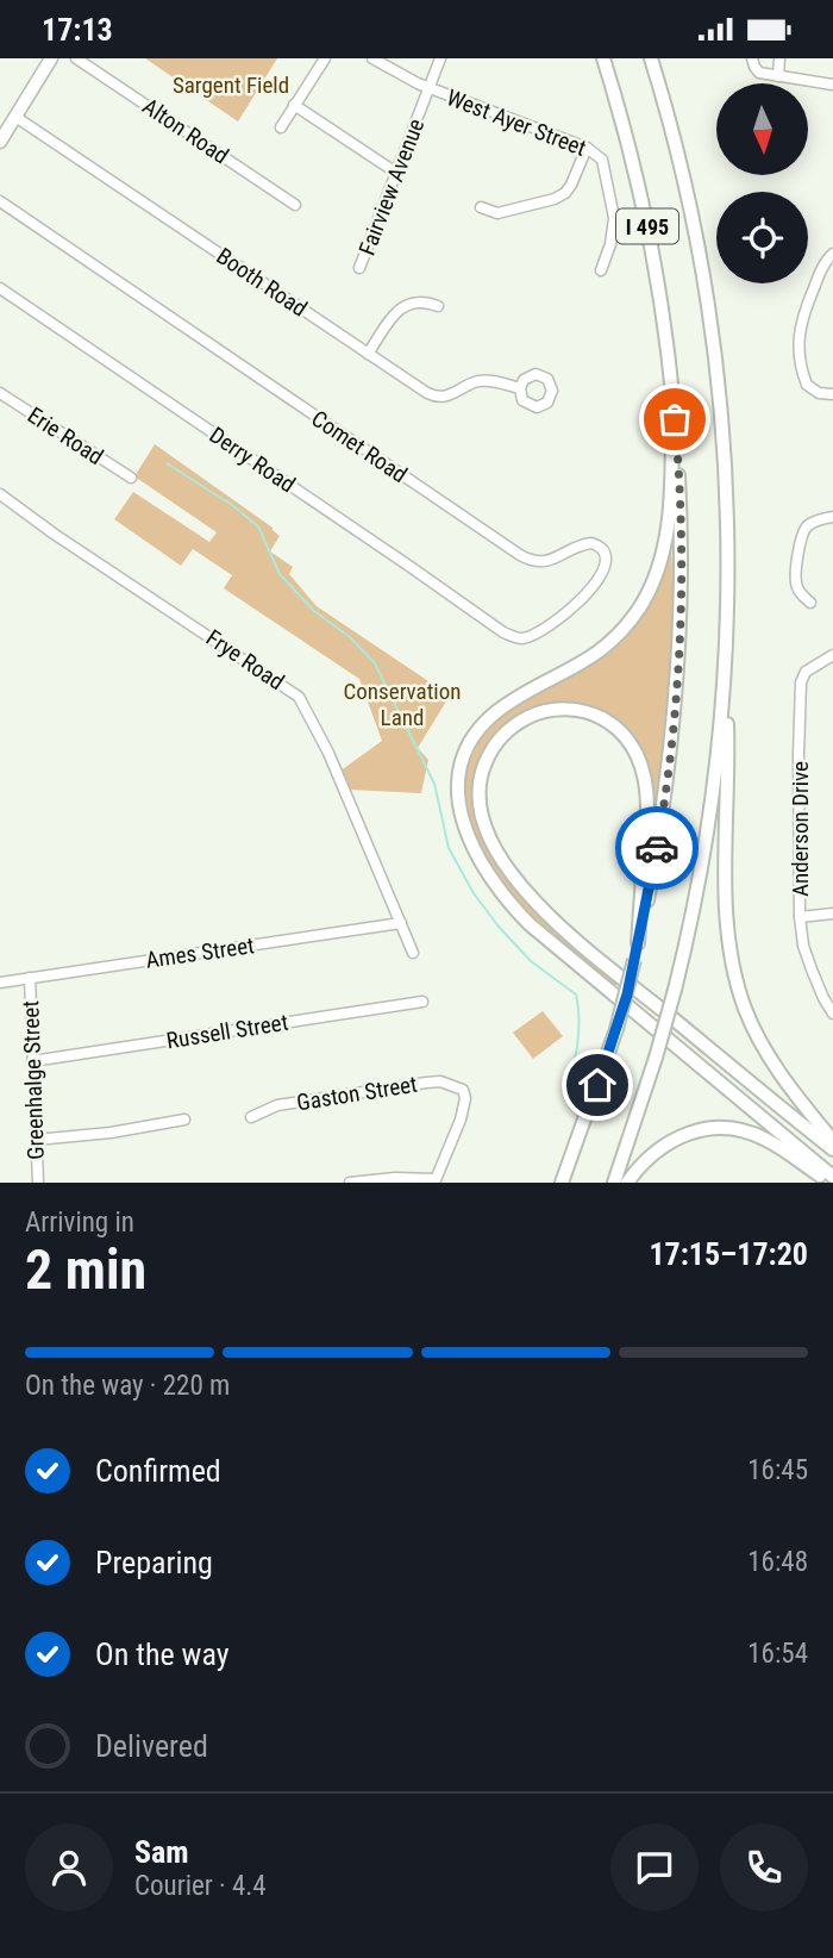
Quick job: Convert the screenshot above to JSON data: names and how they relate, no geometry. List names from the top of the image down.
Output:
{
  "streets": {
    "highway": ["I 495"],
    "street": [
      "West Ayer Street",
      "Alton Road",
      "Fairview Avenue",
      "Booth Road",
      "Erie Road",
      "Comet Road",
      "Derry Road",
      "Frye Road",
      "Anderson Drive",
      "Ames Street",
      "Russell Street",
      "Greenhalge Street",
      "Gaston Street"
    ]
  },
  "crossings": [
    ["West Ayer Street", "Fairview Avenue"],
    ["Comet Road", "Derry Road"],
    ["Frye Road", "Ames Street"],
    ["Ames Street", "Greenhalge Street"],
    ["Russell Street", "Greenhalge Street"]
  ],
  "parks": ["Sargent Field", "Conservation Land"],
  "north": "bottom",
  "page": {
    "status": "17:13",
    "heading": ["2 min", "Arriving in", "17:15–17:20"],
    "panel": ["Sam", "Courier · 4.4"],
    "bar": "On the way · 220 m",
    "list": [
      ["Confirmed", "16:45"],
      ["Preparing", "16:48"],
      ["On the way", "16:54"],
      "Delivered"
    ]
  }
}
